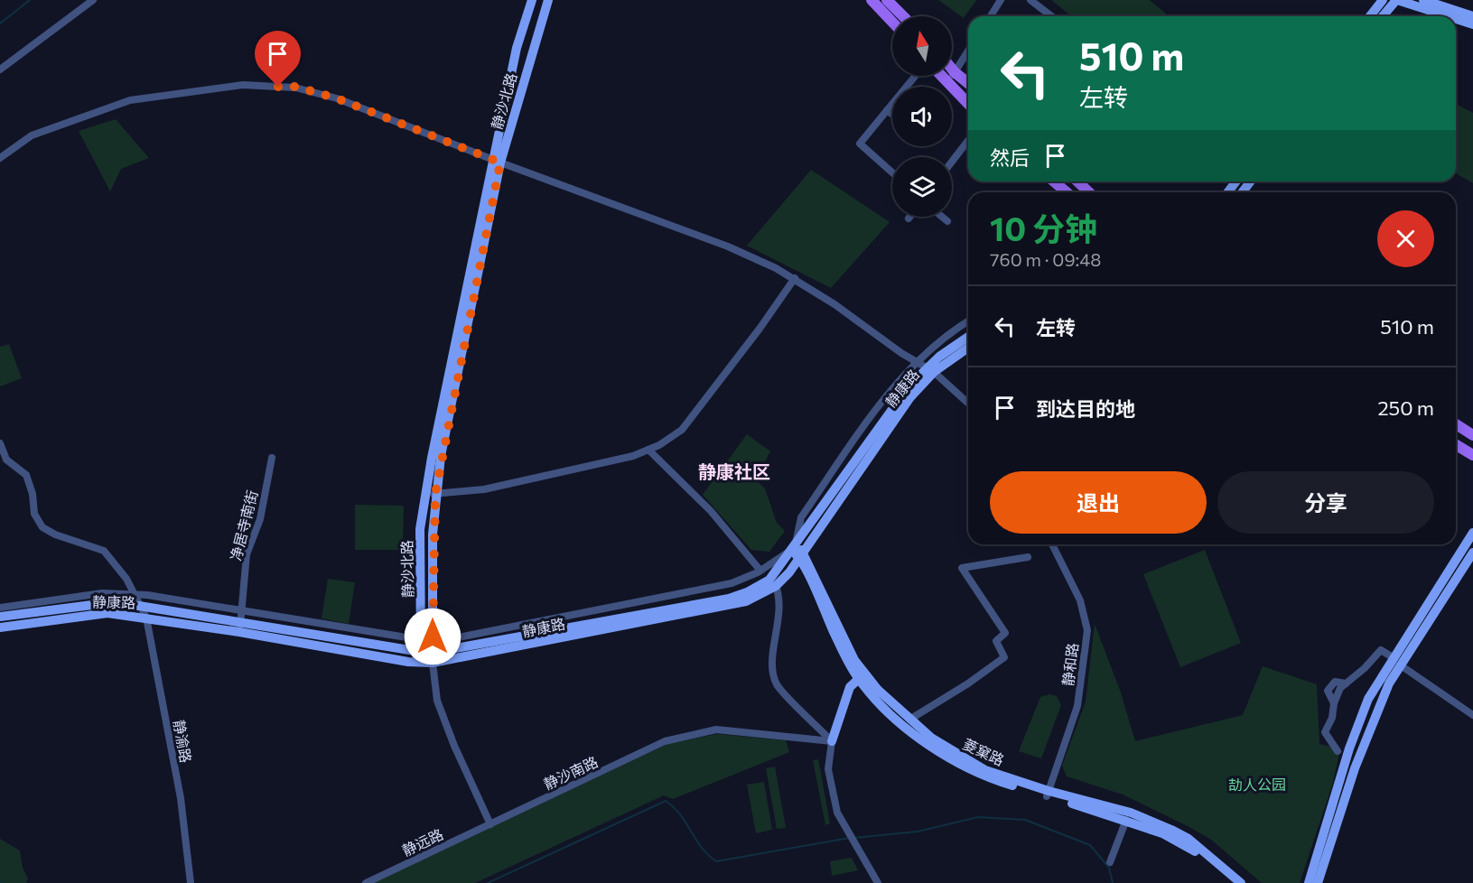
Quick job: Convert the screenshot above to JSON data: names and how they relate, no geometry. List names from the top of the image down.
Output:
{
  "streets": {
    "street": [
      "静沙北路",
      "静康路",
      "净居寺南街",
      "静和路",
      "静渝路",
      "菱窠路",
      "静沙南路",
      "静远路"
    ]
  },
  "crossings": [
    ["静沙北路", "静康路"],
    ["静康路", "净居寺南街"],
    ["静康路", "静渝路"],
    ["静康路", "菱窠路"],
    ["静和路", "菱窠路"],
    ["静沙南路", "静远路"]
  ],
  "districts": ["静康社区"],
  "parks": ["劼人公园"],
  "north": "top",
  "page": {
    "turn": ["510 m", "左转"],
    "then": "然后",
    "heading": ["10 分钟", "760 m · 09:48"],
    "list": [
      {
        "name": "左转",
        "value": "510 m"
      },
      {
        "name": "到达目的地",
        "value": "250 m"
      }
    ],
    "buttons": ["退出", "分享"]
  }
}
